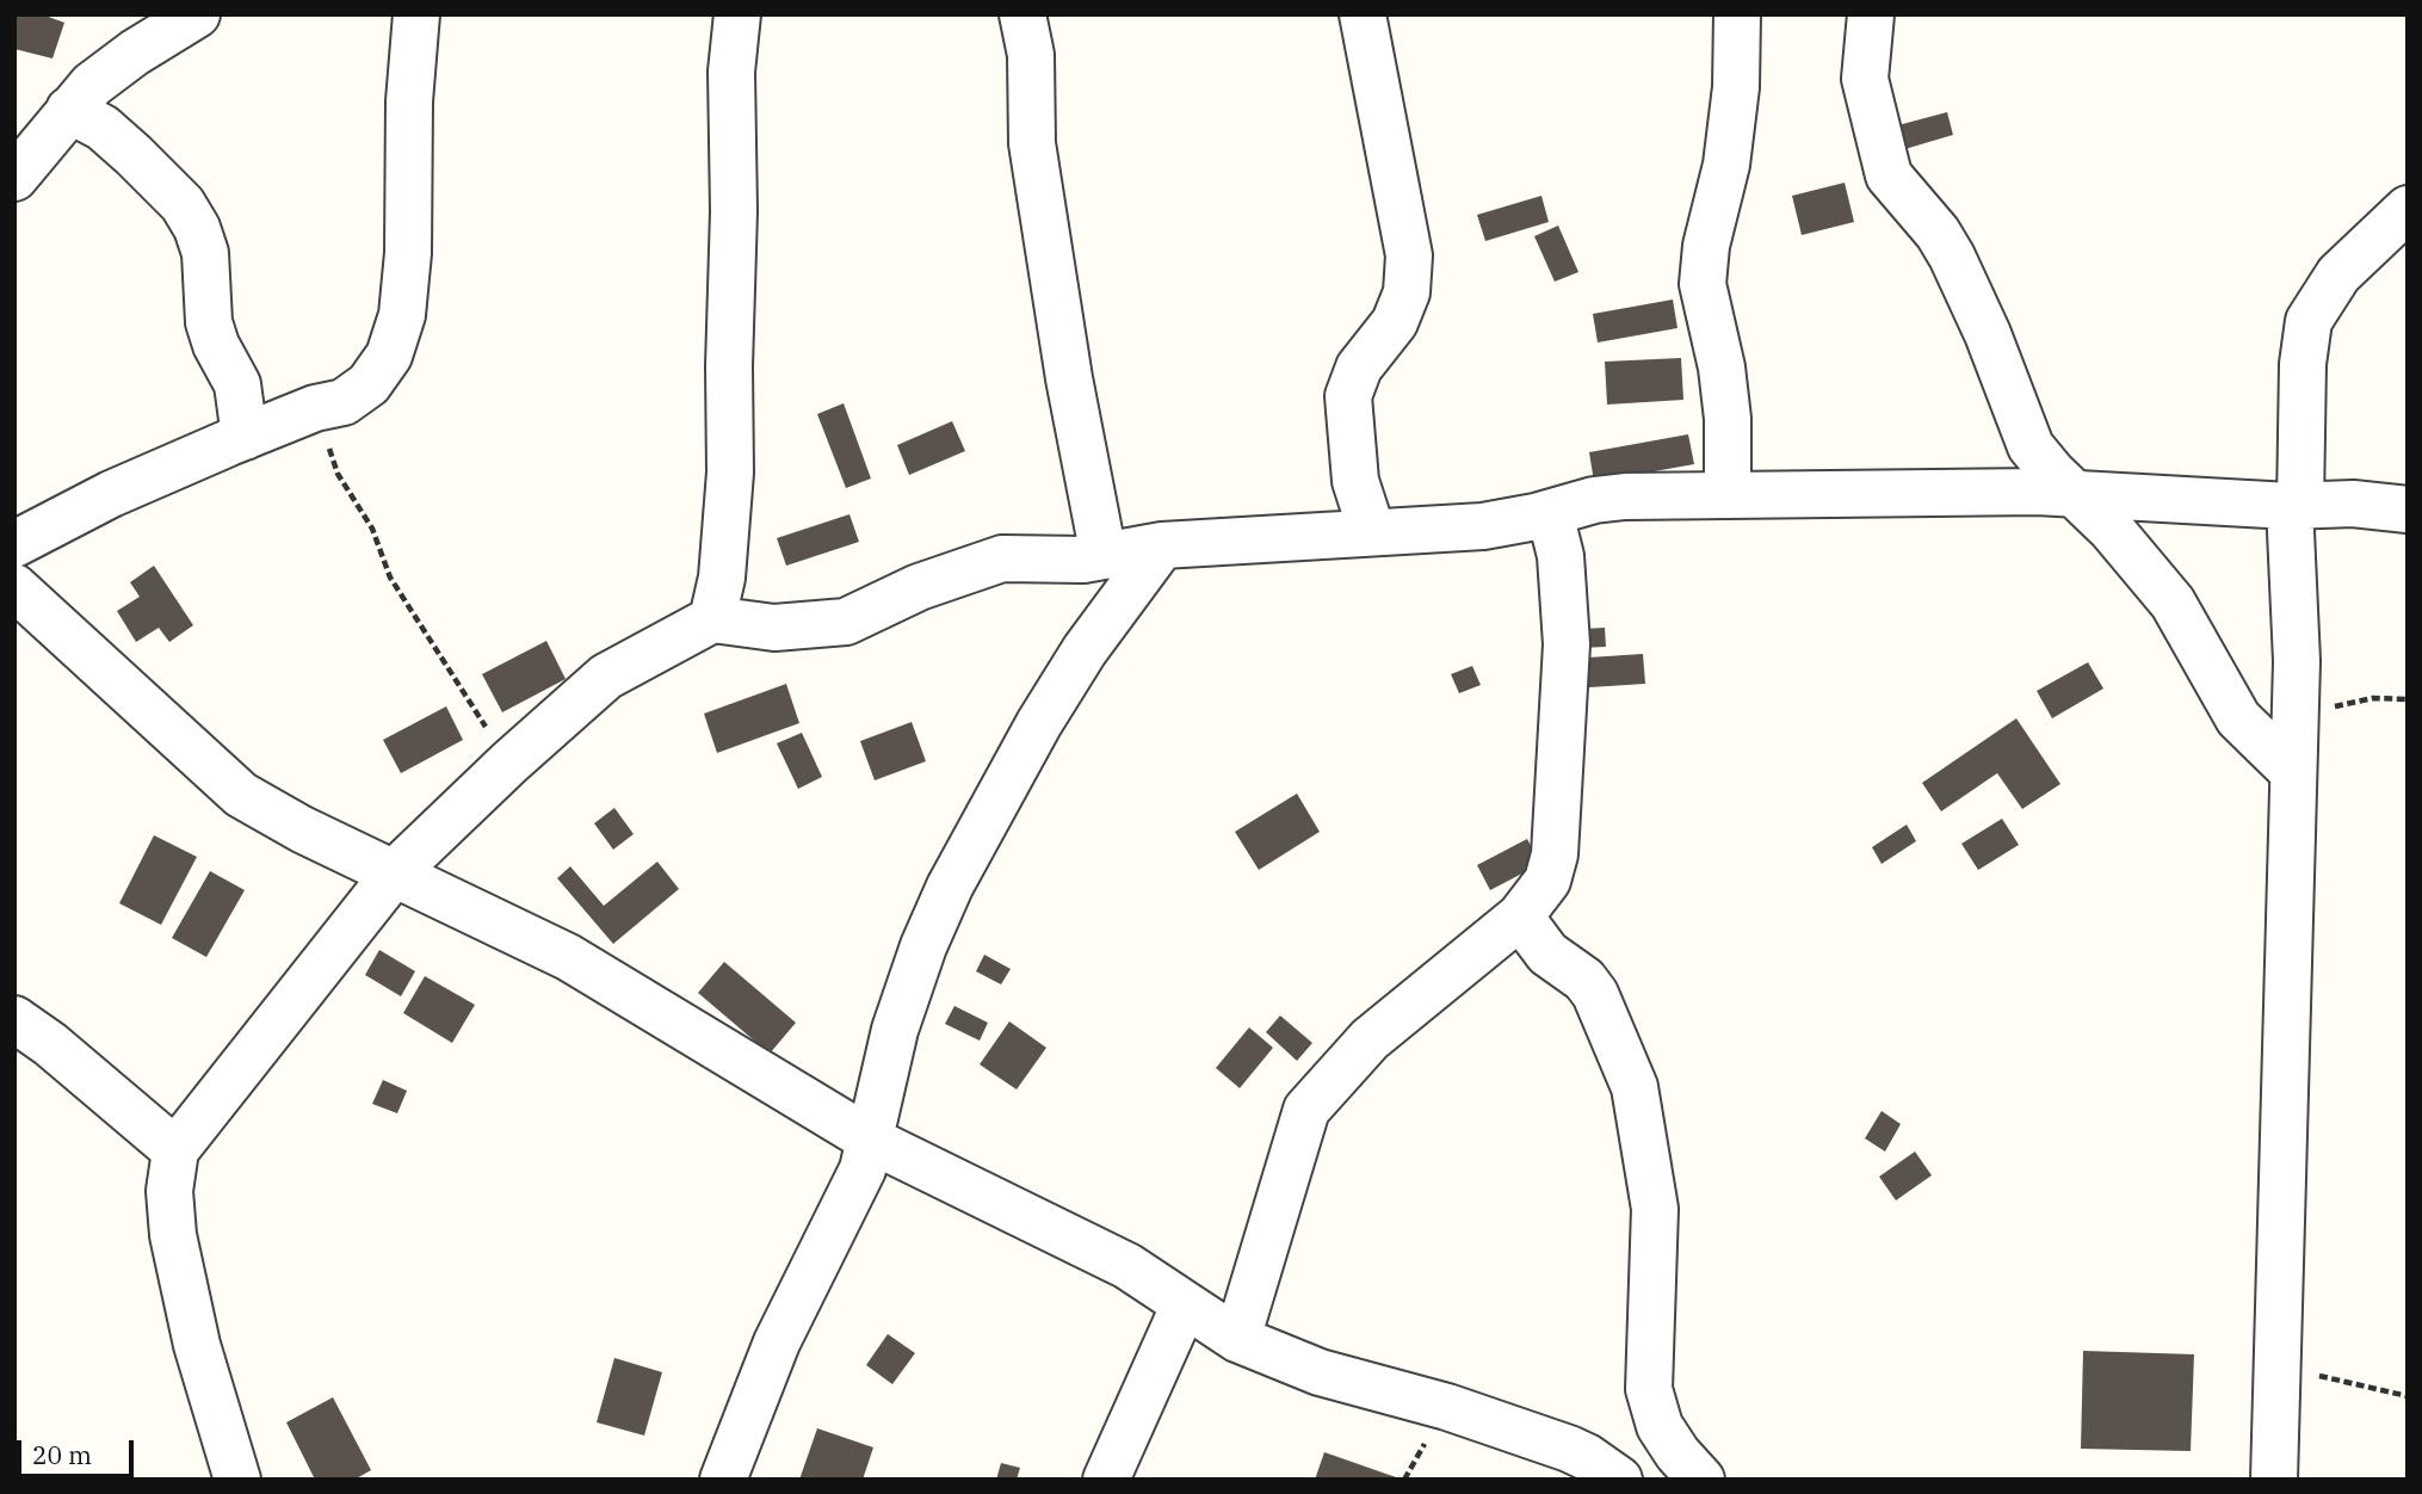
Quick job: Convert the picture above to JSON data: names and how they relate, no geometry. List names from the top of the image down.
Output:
{
  "scale_bar": "20 m"
}
